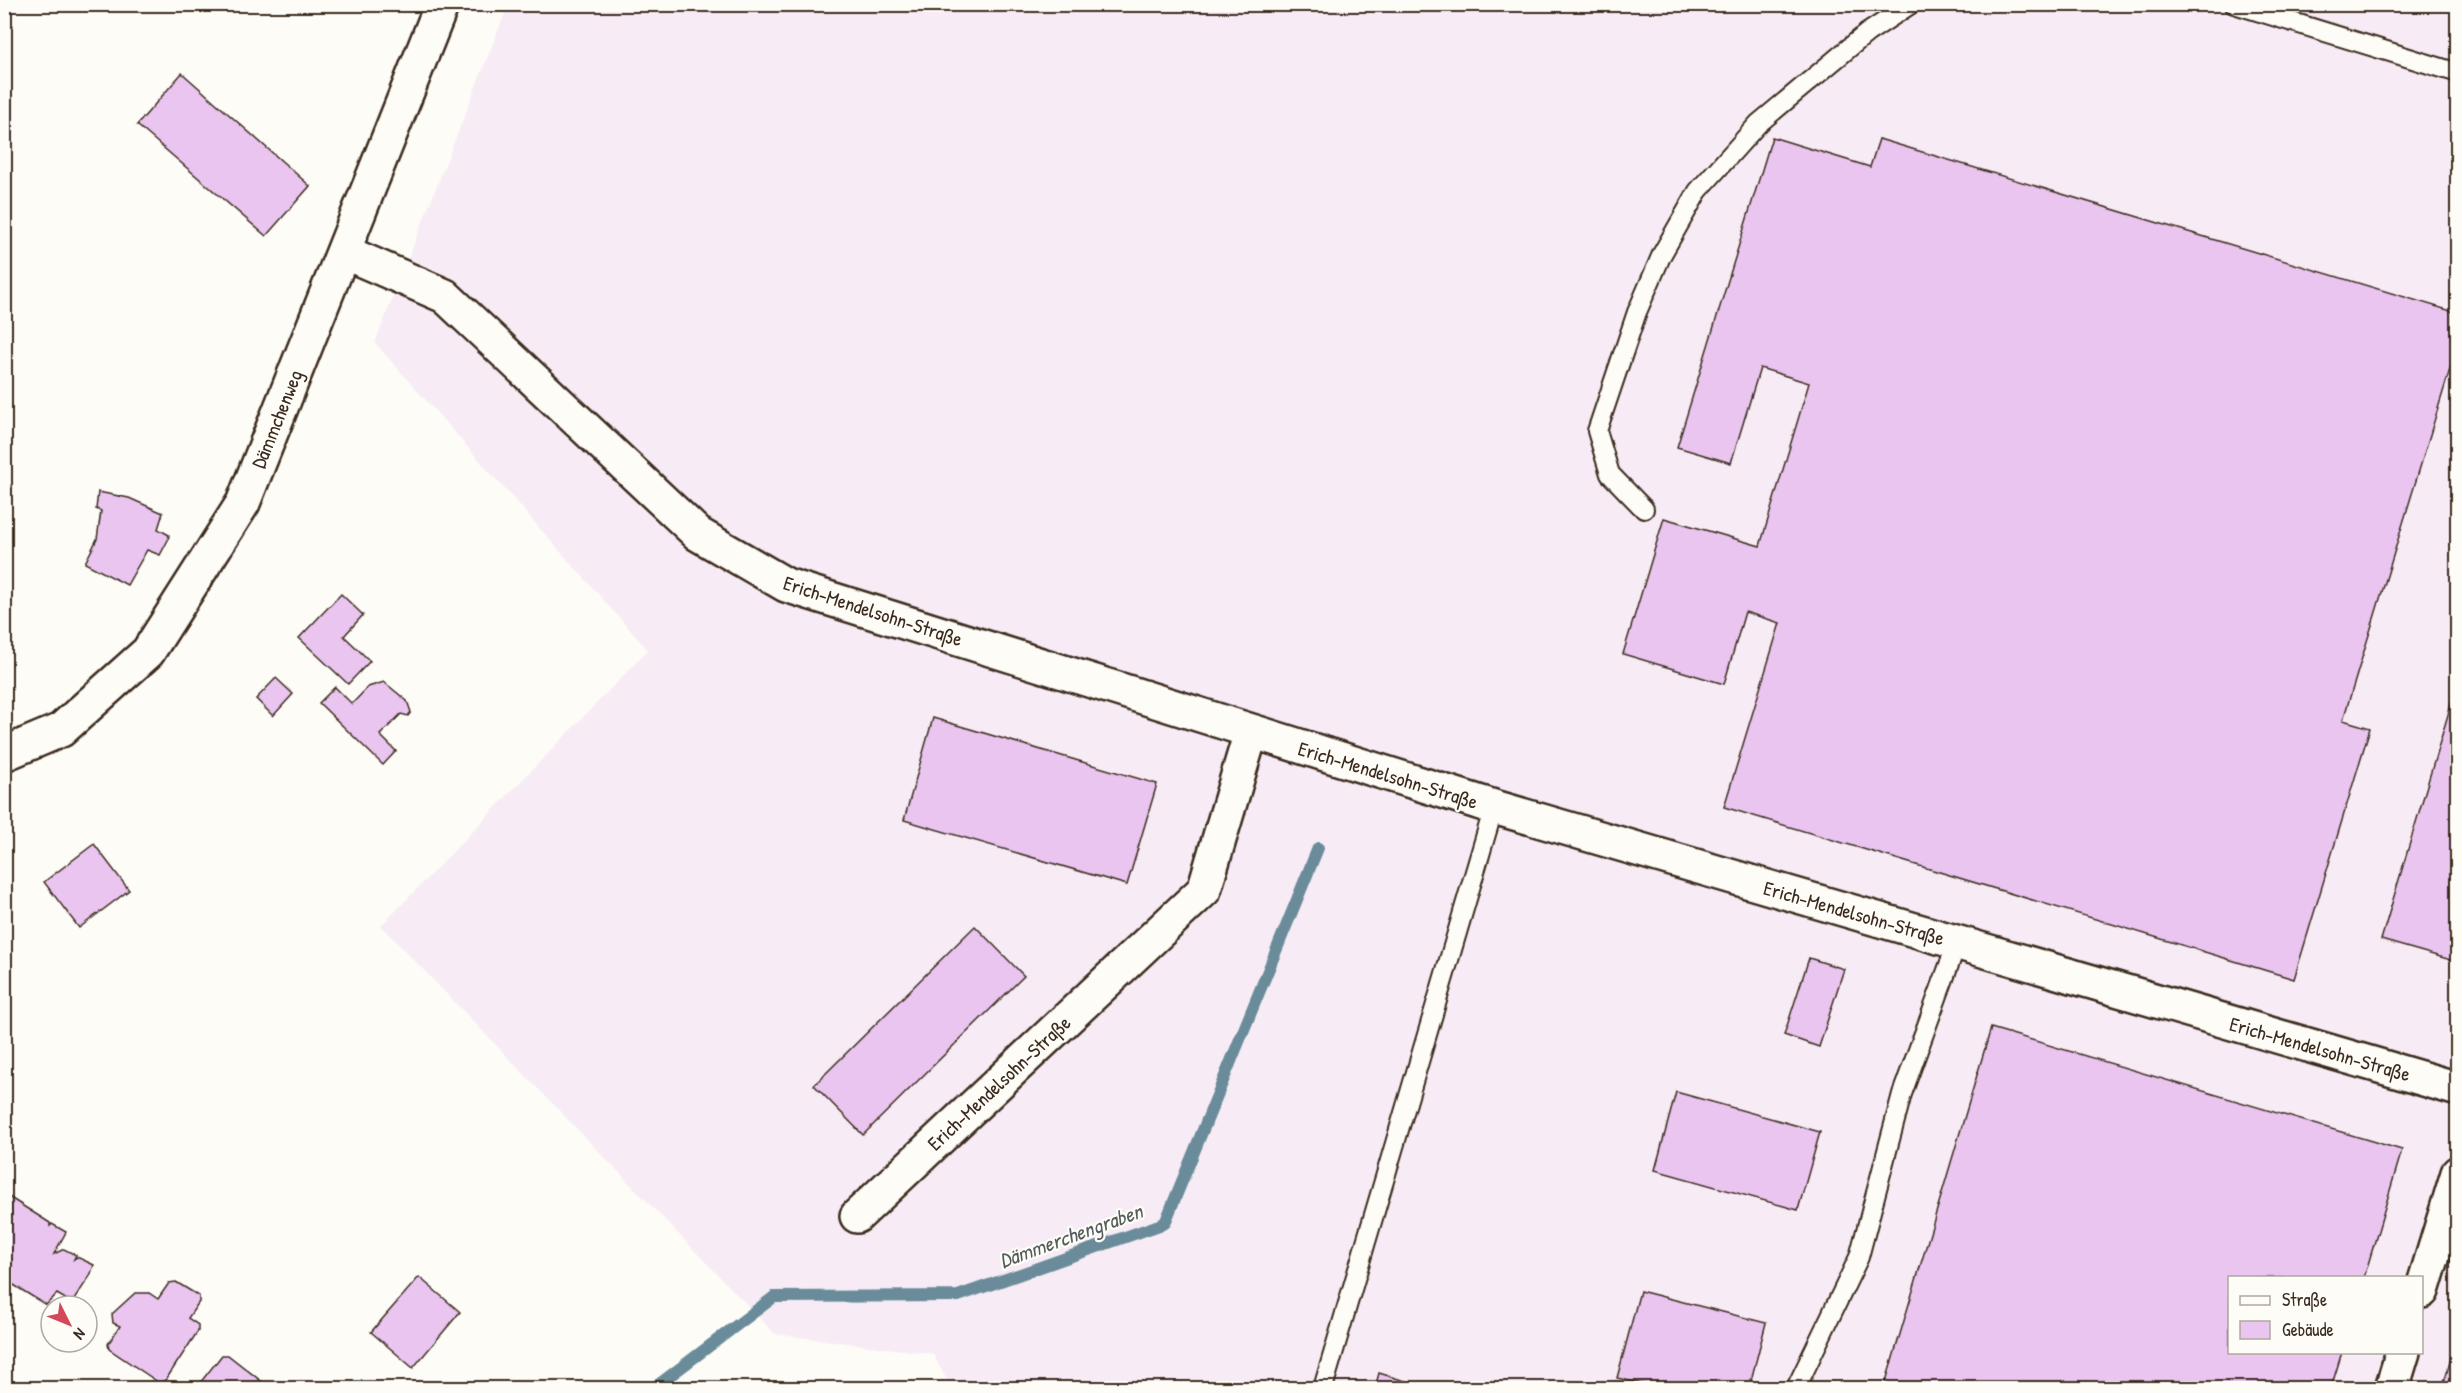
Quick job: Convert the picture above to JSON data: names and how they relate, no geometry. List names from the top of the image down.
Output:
{
  "streets": {
    "street": ["Dämmchenweg", "Erich-Mendelsohn-Straße"]
  },
  "crossings": [
    ["Dämmchenweg", "Erich-Mendelsohn-Straße"]
  ],
  "water": ["Dämmerchengraben"],
  "legend": ["Straße", "Gebäude"],
  "north": "bottom right"
}
